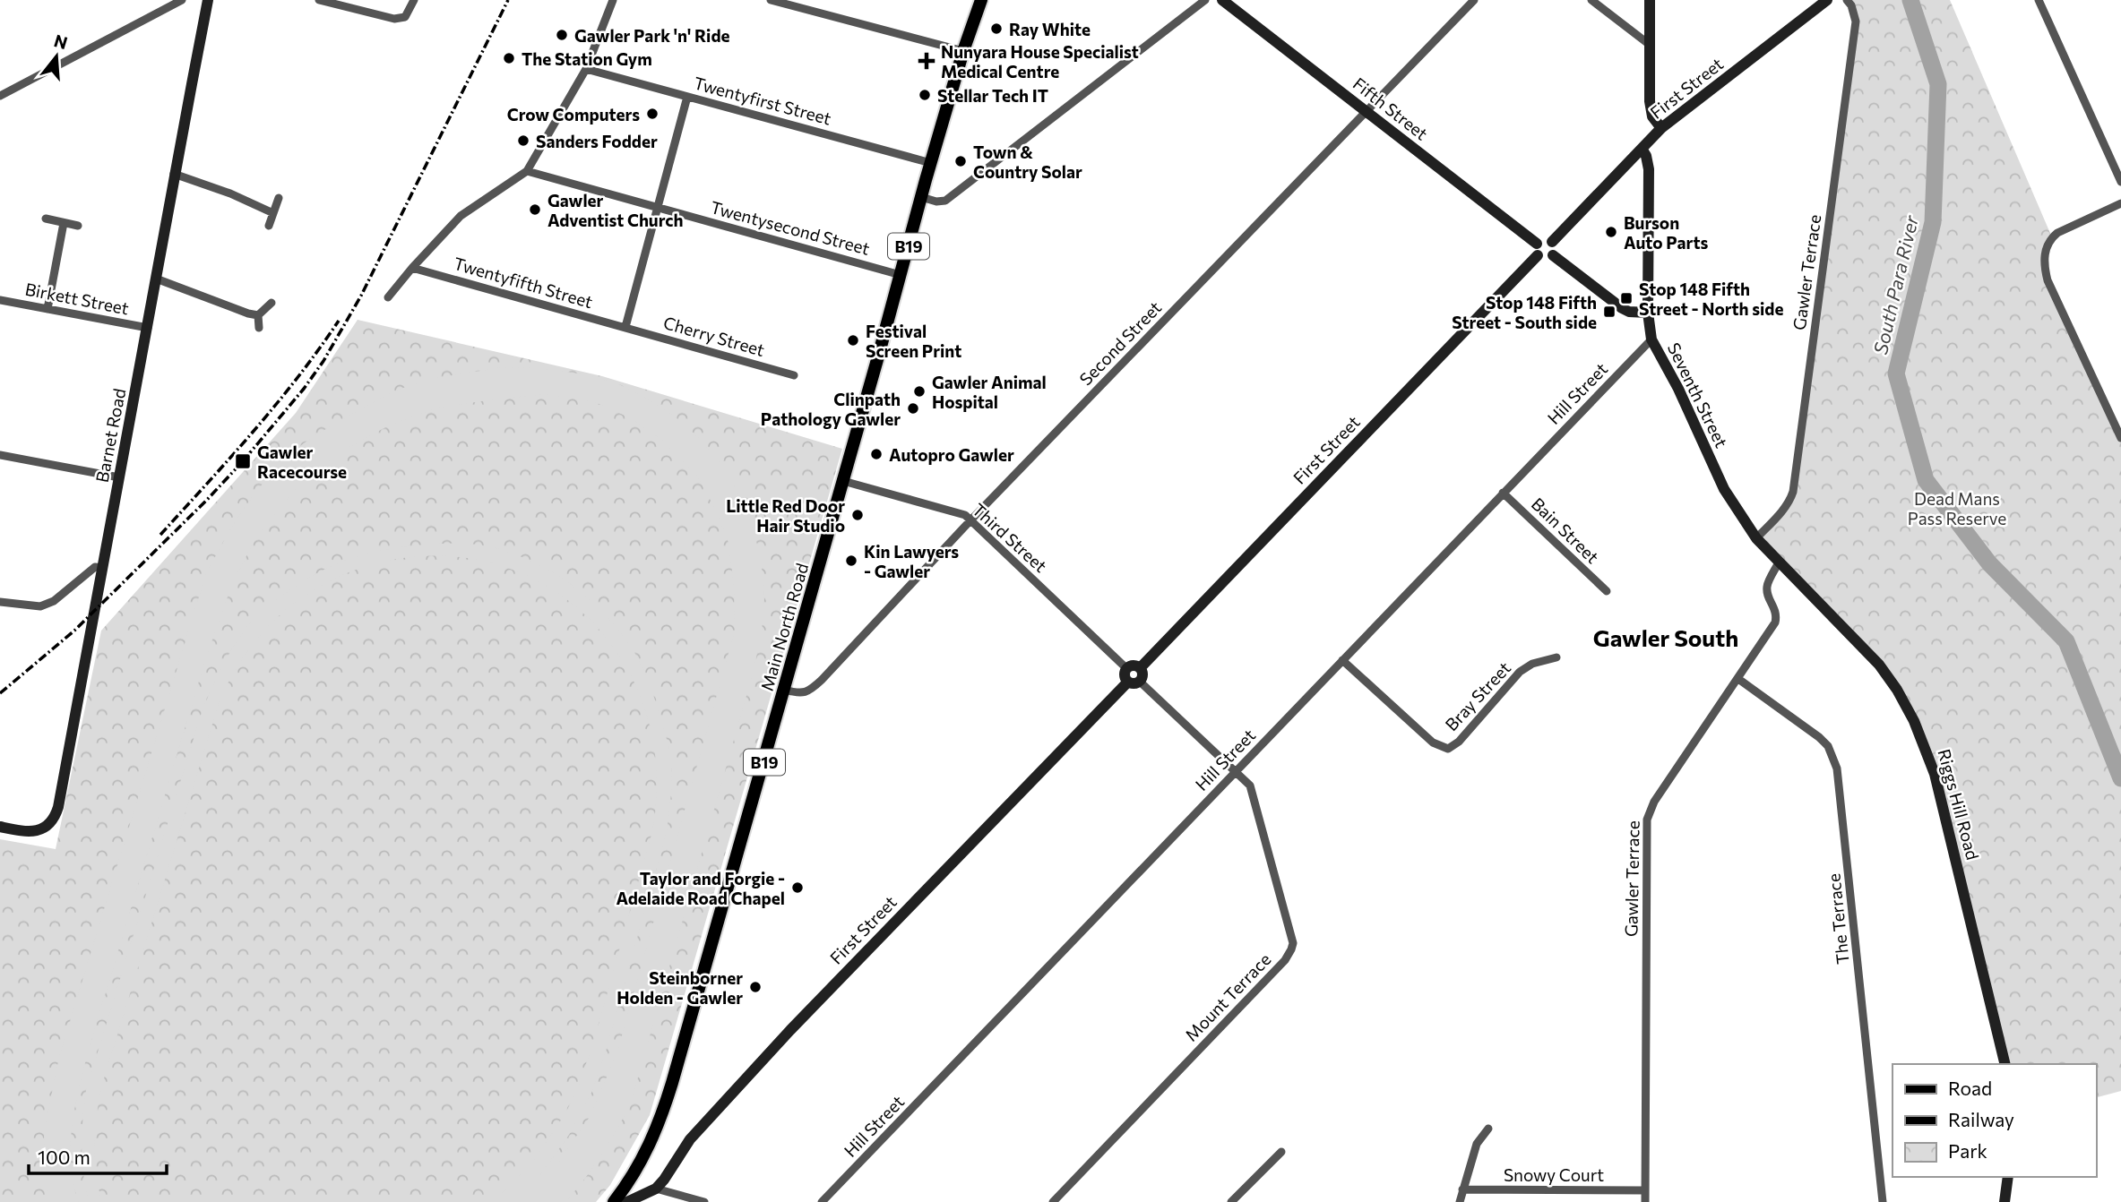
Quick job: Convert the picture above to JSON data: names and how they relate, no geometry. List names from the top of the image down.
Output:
{
  "streets": {
    "main road": ["B19", "Main North Road"],
    "street": [
      "First Street",
      "Twentyfirst Street",
      "Fifth Street",
      "Twentysecond Street",
      "Gawler Terrace",
      "Twentyfifth Street",
      "Birkett Street",
      "Cherry Street",
      "Second Street",
      "Hill Street",
      "Seventh Street",
      "Barnet Road",
      "Bain Street",
      "Third Street",
      "Bray Street",
      "Riggs Hill Road",
      "The Terrace",
      "Mount Terrace",
      "Snowy Court"
    ]
  },
  "crossings": [
    ["First Street", "Fifth Street"],
    ["First Street", "Seventh Street"],
    ["First Street", "Third Street"],
    ["Twentyfirst Street", "Main North Road"],
    ["Fifth Street", "Second Street"],
    ["Twentysecond Street", "Main North Road"],
    ["B19", "Main North Road"],
    ["Gawler Terrace", "Seventh Street"],
    ["Gawler Terrace", "Riggs Hill Road"],
    ["Gawler Terrace", "The Terrace"],
    ["Gawler Terrace", "Snowy Court"],
    ["Twentyfifth Street", "Cherry Street"],
    ["Birkett Street", "Barnet Road"],
    ["Second Street", "Third Street"],
    ["Second Street", "Main North Road"],
    ["Hill Street", "Seventh Street"],
    ["Hill Street", "Bain Street"],
    ["Hill Street", "Third Street"],
    ["Hill Street", "Bray Street"],
    ["Hill Street", "Mount Terrace"],
    ["Seventh Street", "Riggs Hill Road"],
    ["Third Street", "Main North Road"],
    ["Third Street", "Mount Terrace"]
  ],
  "districts": ["Gawler South"],
  "water": ["South Para River"],
  "parks": ["Dead Mans Pass Reserve"],
  "places": {
    "other": [
      "Ray White",
      "Gawler Park 'n' Ride",
      "The Station Gym",
      "Stellar Tech IT",
      "Crow Computers",
      "Sanders Fodder",
      "Town & Country Solar",
      "Gawler Adventist Church",
      "Burson Auto Parts",
      "Festival Screen Print",
      "Gawler Animal Hospital",
      "Clinpath Pathology Gawler",
      "Autopro Gawler",
      "Little Red Door Hair Studio",
      "Kin Lawyers - Gawler",
      "Taylor and Forgie - Adelaide Road Chapel",
      "Steinborner Holden - Gawler"
    ],
    "health": ["Nunyara House Specialist Medical Centre"],
    "transit": ["Stop 148 Fifth Street - North side", "Stop 148 Fifth Street - South side", "Gawler Racecourse"]
  },
  "legend": ["Road", "Railway", "Park"],
  "scale_bar": "100 m",
  "north": "top"
}
